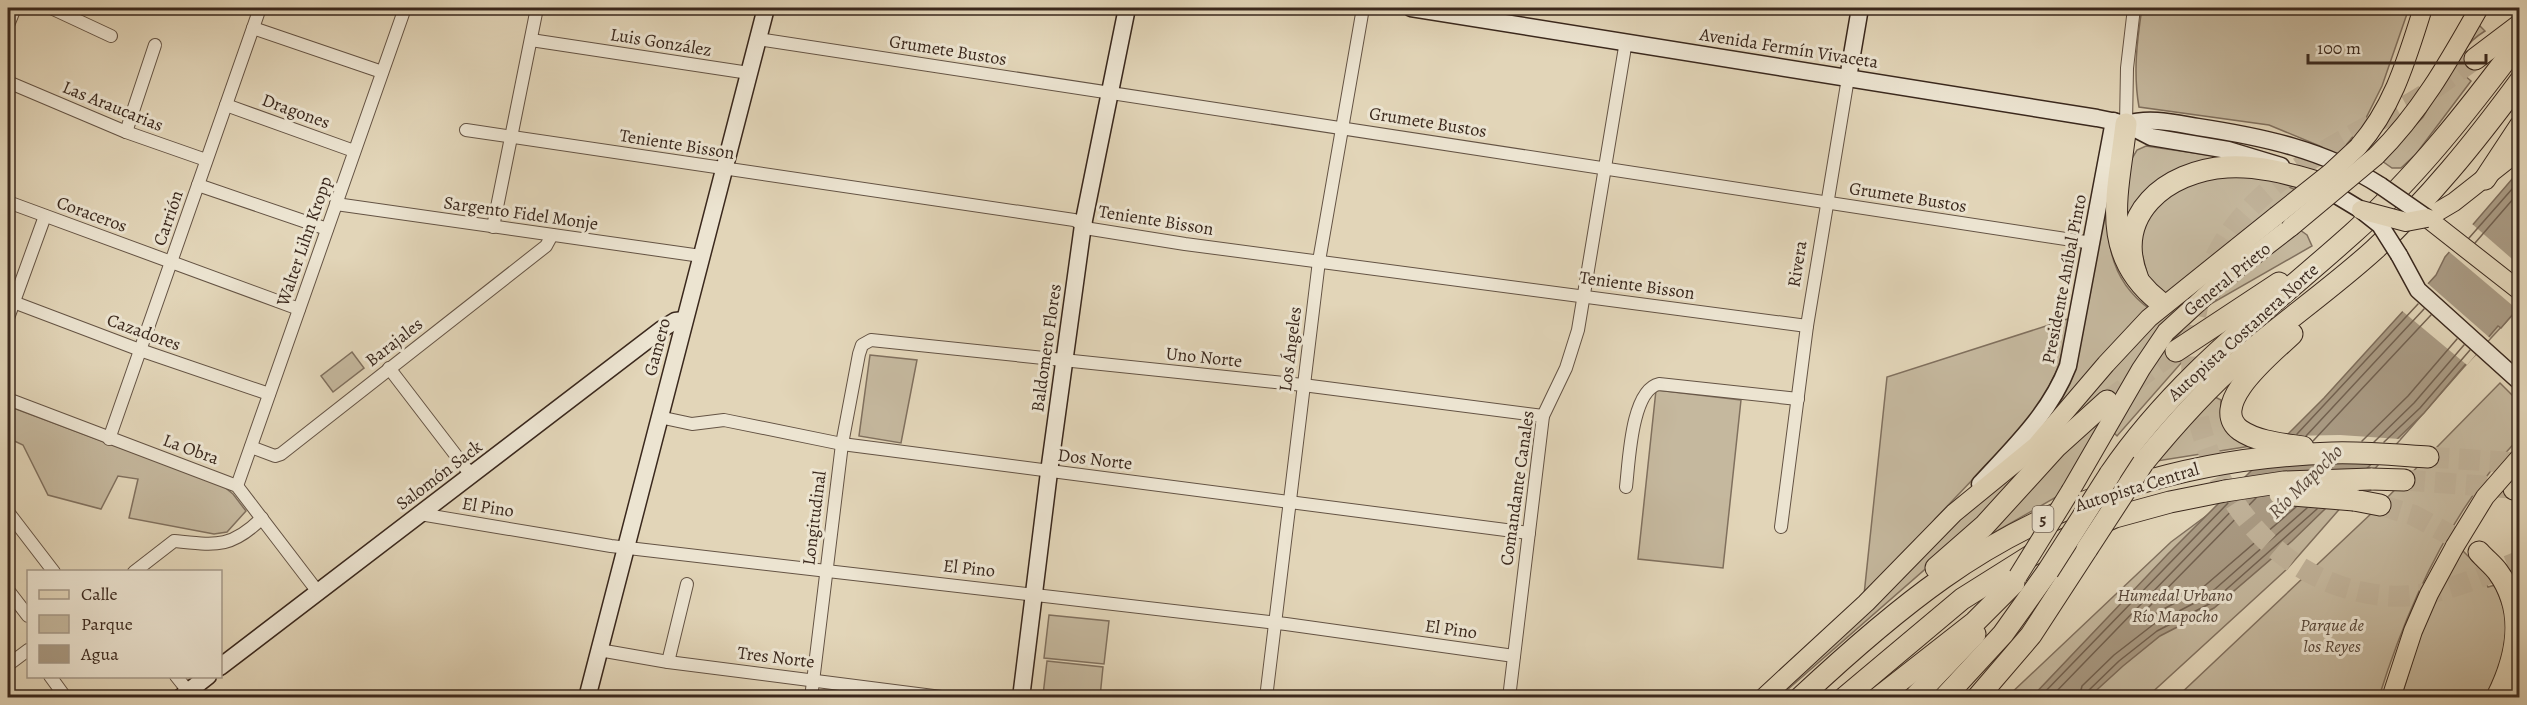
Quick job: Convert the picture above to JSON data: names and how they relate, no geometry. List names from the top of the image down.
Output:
{
  "streets": {
    "highway": ["Autopista Costanera Norte", "Autopista Central", "5"],
    "main road": [
      "Avenida Fermín Vivaceta",
      "Rivera",
      "Presidente Aníbal Pinto",
      "General Prieto",
      "Gamero",
      "Baldomero Flores",
      "Salomón Sack"
    ],
    "street": [
      "Luis González",
      "Grumete Bustos",
      "Las Araucarias",
      "Dragones",
      "Teniente Bisson",
      "Sargento Fidel Monje",
      "Coraceros",
      "Carrión",
      "Walter Lihn Kropp",
      "Cazadores",
      "Barajales",
      "Los Ángeles",
      "Uno Norte",
      "La Obra",
      "Dos Norte",
      "Comandante Canales",
      "El Pino",
      "Longitudinal",
      "Tres Norte"
    ]
  },
  "crossings": [
    ["Luis González", "Gamero"],
    ["Avenida Fermín Vivaceta", "Rivera"],
    ["Avenida Fermín Vivaceta", "Presidente Aníbal Pinto"],
    ["Avenida Fermín Vivaceta", "Comandante Canales"],
    ["Grumete Bustos", "Rivera"],
    ["Grumete Bustos", "Presidente Aníbal Pinto"],
    ["Grumete Bustos", "Gamero"],
    ["Grumete Bustos", "Baldomero Flores"],
    ["Grumete Bustos", "Los Ángeles"],
    ["Grumete Bustos", "Comandante Canales"],
    ["Las Araucarias", "Carrión"],
    ["Dragones", "Carrión"],
    ["Dragones", "Walter Lihn Kropp"],
    ["Teniente Bisson", "Rivera"],
    ["Teniente Bisson", "Gamero"],
    ["Teniente Bisson", "Baldomero Flores"],
    ["Teniente Bisson", "Los Ángeles"],
    ["Teniente Bisson", "Comandante Canales"],
    ["Sargento Fidel Monje", "Walter Lihn Kropp"],
    ["Sargento Fidel Monje", "Barajales"],
    ["Sargento Fidel Monje", "Gamero"],
    ["Coraceros", "Carrión"],
    ["Coraceros", "Walter Lihn Kropp"],
    ["Carrión", "Cazadores"],
    ["Carrión", "La Obra"],
    ["Walter Lihn Kropp", "Cazadores"],
    ["Walter Lihn Kropp", "Barajales"],
    ["Walter Lihn Kropp", "La Obra"],
    ["Presidente Aníbal Pinto", "General Prieto"],
    ["Gamero", "Dos Norte"],
    ["Gamero", "Salomón Sack"],
    ["Gamero", "El Pino"],
    ["Gamero", "Tres Norte"],
    ["Baldomero Flores", "Uno Norte"],
    ["Baldomero Flores", "Dos Norte"],
    ["Baldomero Flores", "El Pino"],
    ["Los Ángeles", "Uno Norte"],
    ["Los Ángeles", "Dos Norte"],
    ["Los Ángeles", "El Pino"],
    ["Uno Norte", "Comandante Canales"],
    ["Uno Norte", "Longitudinal"],
    ["Dos Norte", "Comandante Canales"],
    ["Dos Norte", "Longitudinal"],
    ["Salomón Sack", "El Pino"],
    ["Comandante Canales", "El Pino"],
    ["El Pino", "Longitudinal"],
    ["Longitudinal", "Tres Norte"]
  ],
  "water": ["Río Mapocho"],
  "parks": ["Humedal Urbano Río Mapocho", "Parque de los Reyes"],
  "legend": ["Calle", "Parque", "Agua"],
  "scale_bar": "100 m"
}
